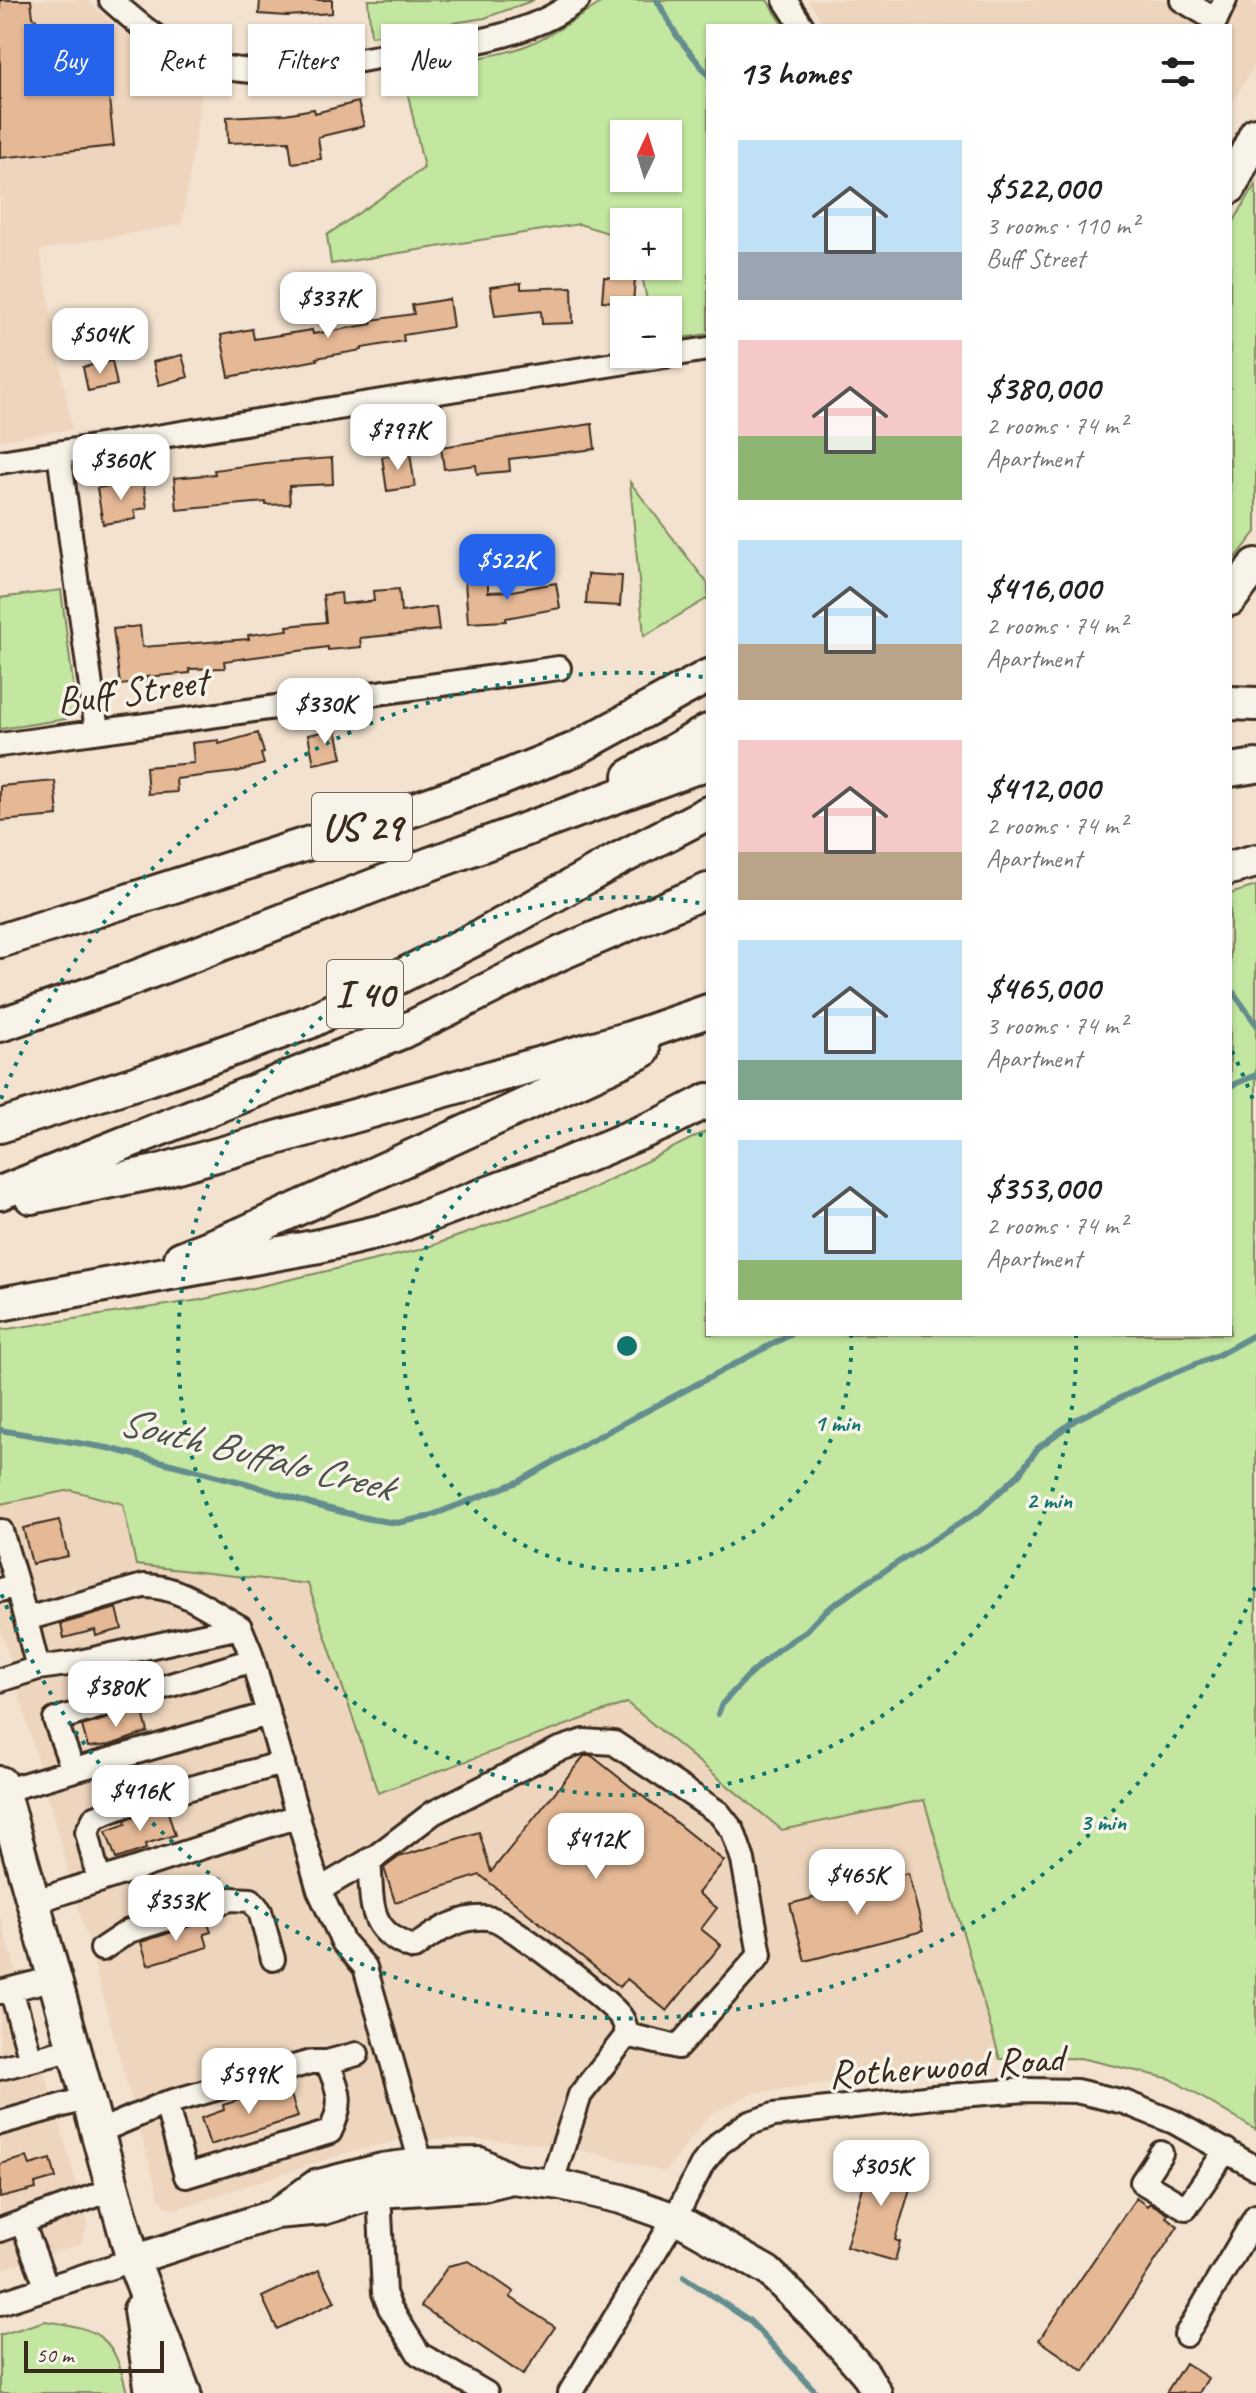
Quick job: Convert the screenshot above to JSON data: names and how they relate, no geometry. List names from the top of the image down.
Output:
{
  "streets": {
    "highway": ["US 29", "I 40"],
    "street": ["Buff Street", "Rotherwood Road"]
  },
  "water": ["South Buffalo Creek"],
  "scale_bar": "50 m",
  "north": "top",
  "page": {
    "chip": [
      "Buy",
      "Rent",
      "Filters",
      "New"
    ],
    "heading": "13 homes",
    "map_buttons": ["+", "−"],
    "list": [
      {
        "name": "$522,000",
        "note": "3 rooms · 110 m² · Buff Street"
      },
      {
        "name": "$380,000",
        "note": "2 rooms · 74 m² · Apartment"
      },
      {
        "name": "$416,000",
        "note": "2 rooms · 74 m² · Apartment"
      },
      {
        "name": "$412,000",
        "note": "2 rooms · 74 m² · Apartment"
      },
      {
        "name": "$465,000",
        "note": "3 rooms · 74 m² · Apartment"
      },
      {
        "name": "$353,000",
        "note": "2 rooms · 74 m² · Apartment"
      }
    ],
    "price": [
      "$337K",
      "$504K",
      "$797K",
      "$360K",
      "$522K",
      "$330K",
      "$380K",
      "$416K",
      "$412K",
      "$465K",
      "$353K",
      "$599K",
      "$305K"
    ],
    "scale": "50 m"
  },
  "rings": ["1 min", "2 min", "3 min"]
}
